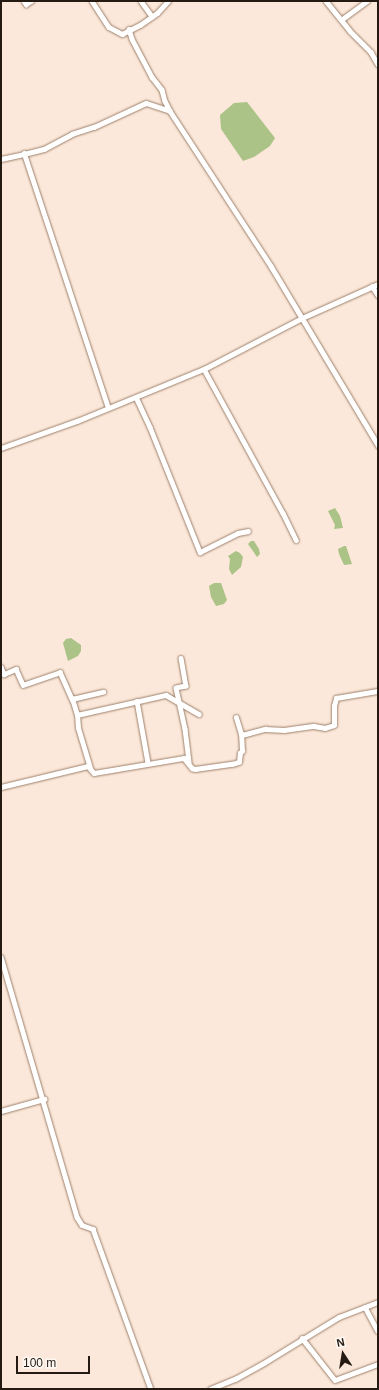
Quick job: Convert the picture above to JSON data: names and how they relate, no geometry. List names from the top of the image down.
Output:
{
  "scale_bar": "100 m",
  "north": "top"
}
